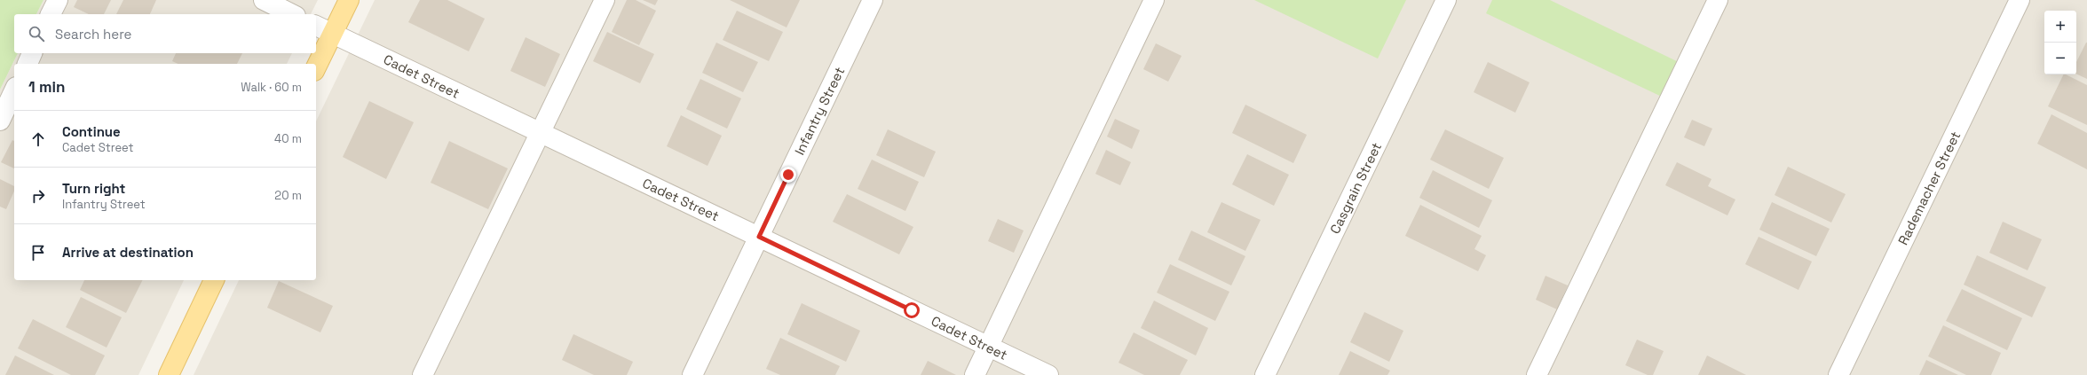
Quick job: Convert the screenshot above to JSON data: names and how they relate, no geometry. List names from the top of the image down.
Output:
{
  "streets": {
    "street": [
      "Cadet Street",
      "Infantry Street",
      "Casgrain Street",
      "Rademacher Street"
    ]
  },
  "crossings": [
    ["Cadet Street", "Infantry Street"]
  ],
  "page": {
    "map_buttons": ["+", "−"],
    "search": "Search here",
    "heading": ["1 min", "Walk · 60 m"],
    "list": [
      ["Continue", "Cadet Street", "40 m"],
      ["Turn right", "Infantry Street", "20 m"],
      "Arrive at destination"
    ]
  }
}
